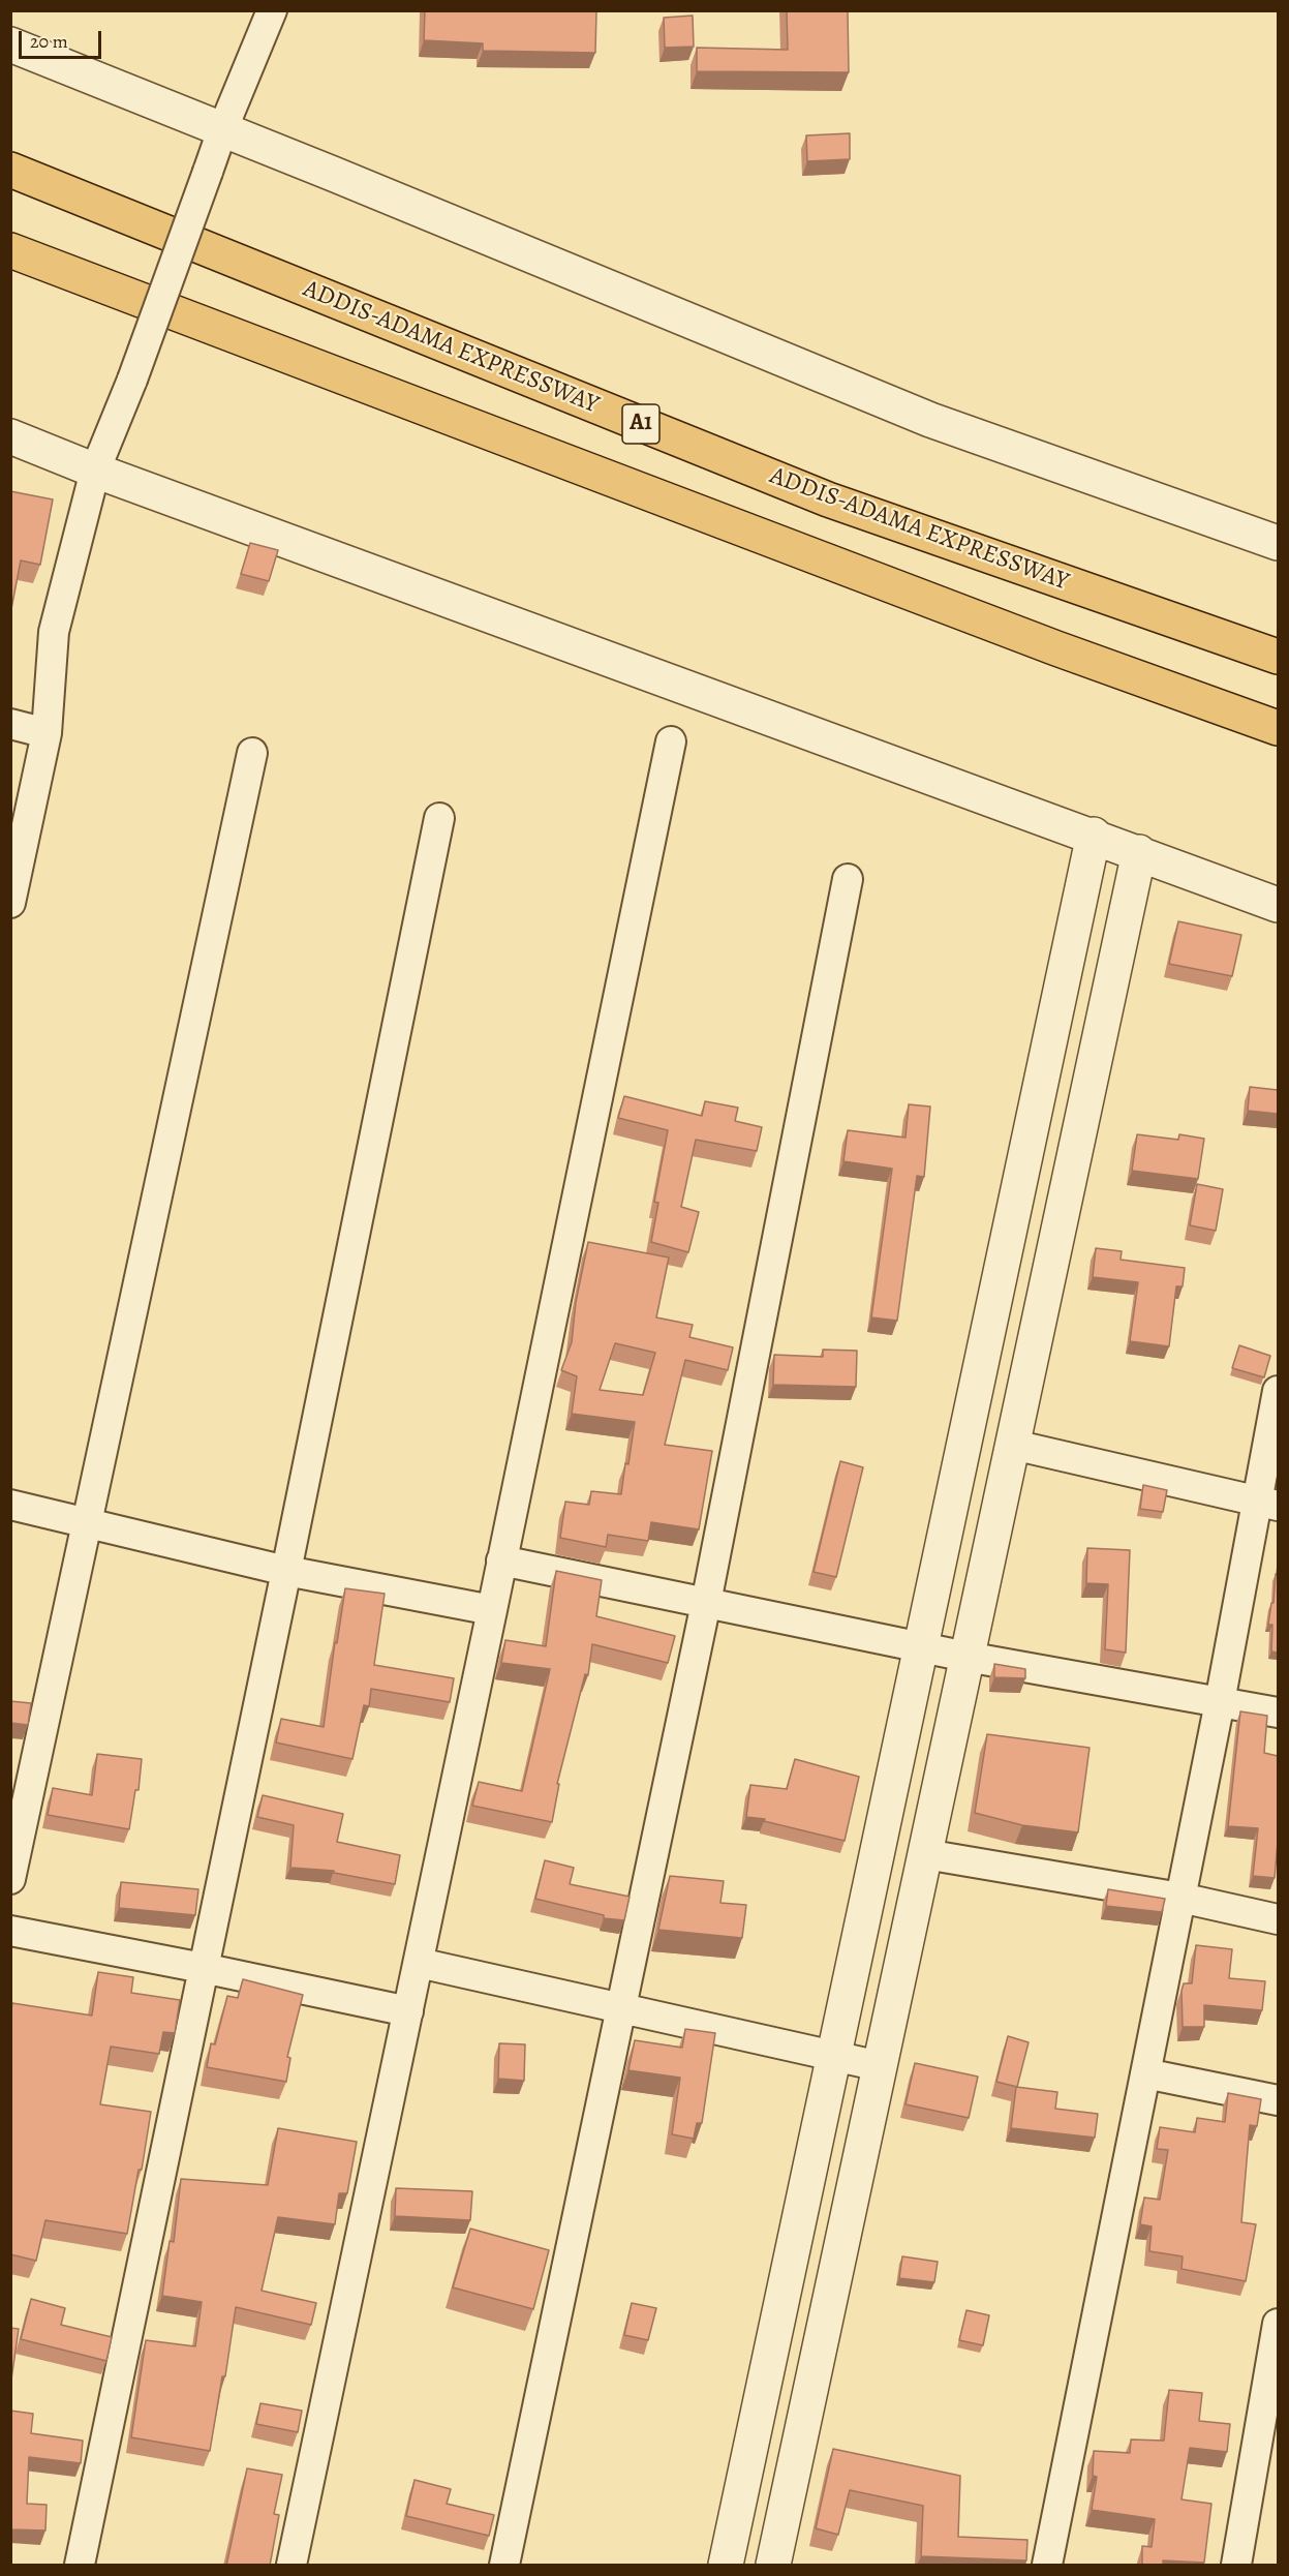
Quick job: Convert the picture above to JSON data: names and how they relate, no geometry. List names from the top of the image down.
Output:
{
  "streets": {
    "highway": ["ADDIS-ADAMA EXPRESSWAY", "A1"]
  },
  "scale_bar": "20 m"
}
